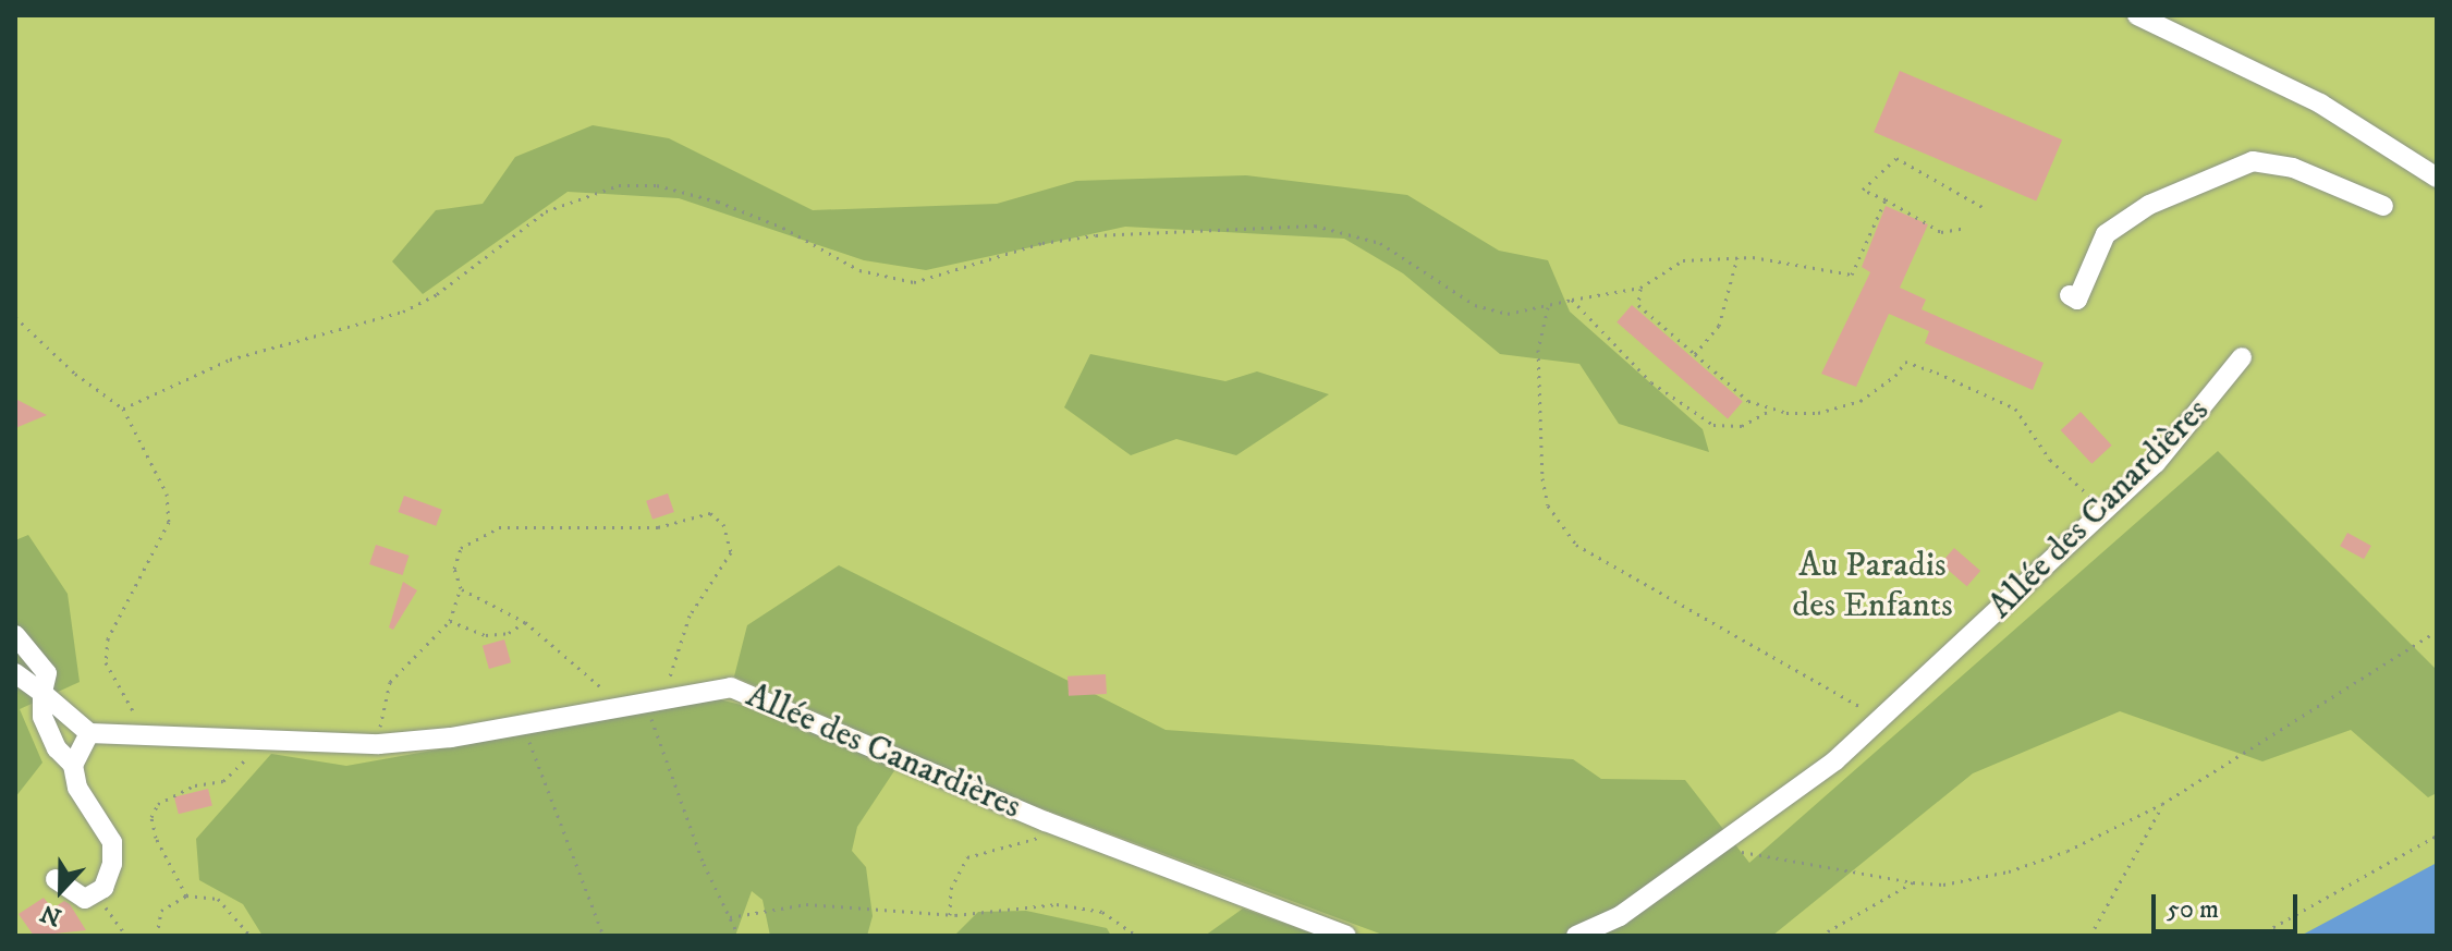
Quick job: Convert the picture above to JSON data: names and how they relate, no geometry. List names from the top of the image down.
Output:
{
  "streets": {
    "street": ["Allée des Canardières"]
  },
  "parks": ["Au Paradis des Enfants"],
  "scale_bar": "50 m",
  "north": "bottom"
}
